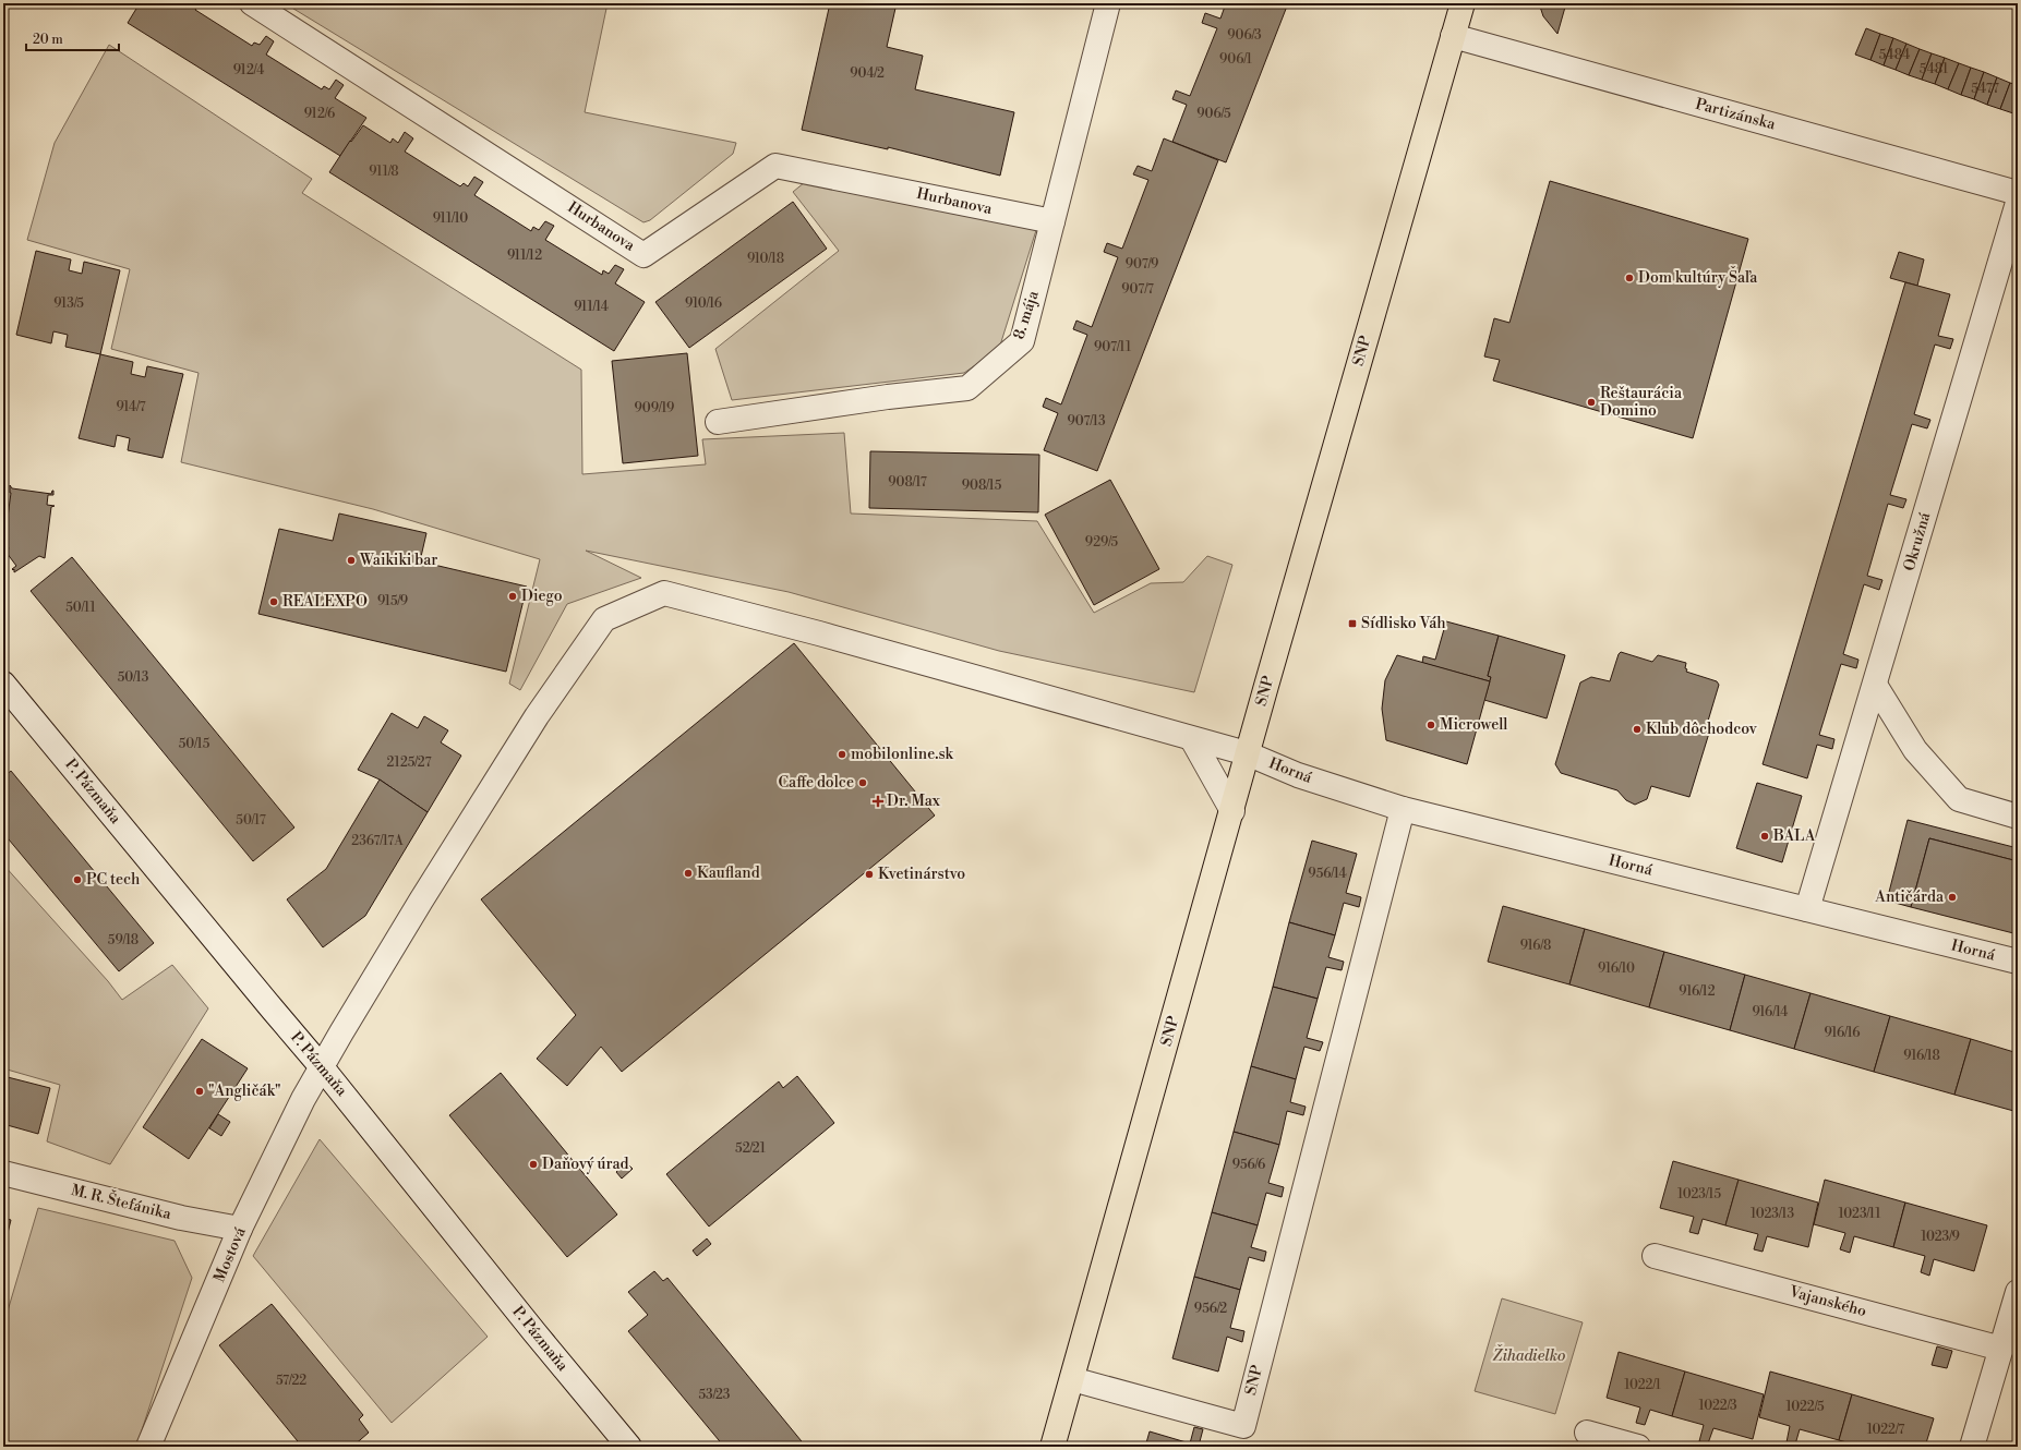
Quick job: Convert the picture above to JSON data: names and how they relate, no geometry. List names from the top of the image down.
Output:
{
  "streets": {
    "main road": ["SNP"],
    "street": [
      "Partizánska",
      "Hurbanova",
      "8. mája",
      "Okružná",
      "Horná",
      "P. Pázmaňa",
      "M. R. Štefánika",
      "Mostová",
      "Vajanského"
    ]
  },
  "crossings": [
    ["Partizánska", "SNP"],
    ["Hurbanova", "8. mája"],
    ["SNP", "Horná"],
    ["Okružná", "Horná"],
    ["Horná", "Mostová"],
    ["P. Pázmaňa", "Mostová"],
    ["M. R. Štefánika", "Mostová"]
  ],
  "parks": ["Žihadielko"],
  "places": {
    "other": [
      "Dom kultúry Šaľa",
      "Reštaurácia Domino",
      "Waikiki bar",
      "Diego",
      "REALEXPO",
      "Microwell",
      "Klub dôchodcov",
      "mobilonline.sk",
      "Caffe dolce",
      "BALA",
      "Kaufland",
      "Kvetinárstvo",
      "PC tech",
      "Antičárda",
      "\"Angličák\"",
      "Daňový úrad"
    ],
    "transit": ["Sídlisko Váh"],
    "health": ["Dr. Max"]
  },
  "house_numbers": [
    "906/3",
    "5484",
    "906/1",
    "5481",
    "912/4",
    "904/2",
    "5477",
    "912/6",
    "906/5",
    "911/8",
    "911/10",
    "911/12",
    "910/18",
    "907/9",
    "907/7",
    "913/5",
    "910/16",
    "911/14",
    "907/11",
    "914/7",
    "909/19",
    "907/13",
    "908/17",
    "908/15",
    "929/5",
    "915/9",
    "50/11",
    "50/13",
    "50/15",
    "2125/27",
    "50/17",
    "2367/17A",
    "956/14",
    "59/18",
    "916/8",
    "916/10",
    "916/12",
    "916/14",
    "916/16",
    "916/18",
    "52/21",
    "956/6",
    "1023/15",
    "1023/13",
    "1023/11",
    "1023/9",
    "956/2",
    "57/22",
    "1022/1",
    "53/23",
    "1022/3",
    "1022/5",
    "1022/7"
  ],
  "scale_bar": "20 m"
}
